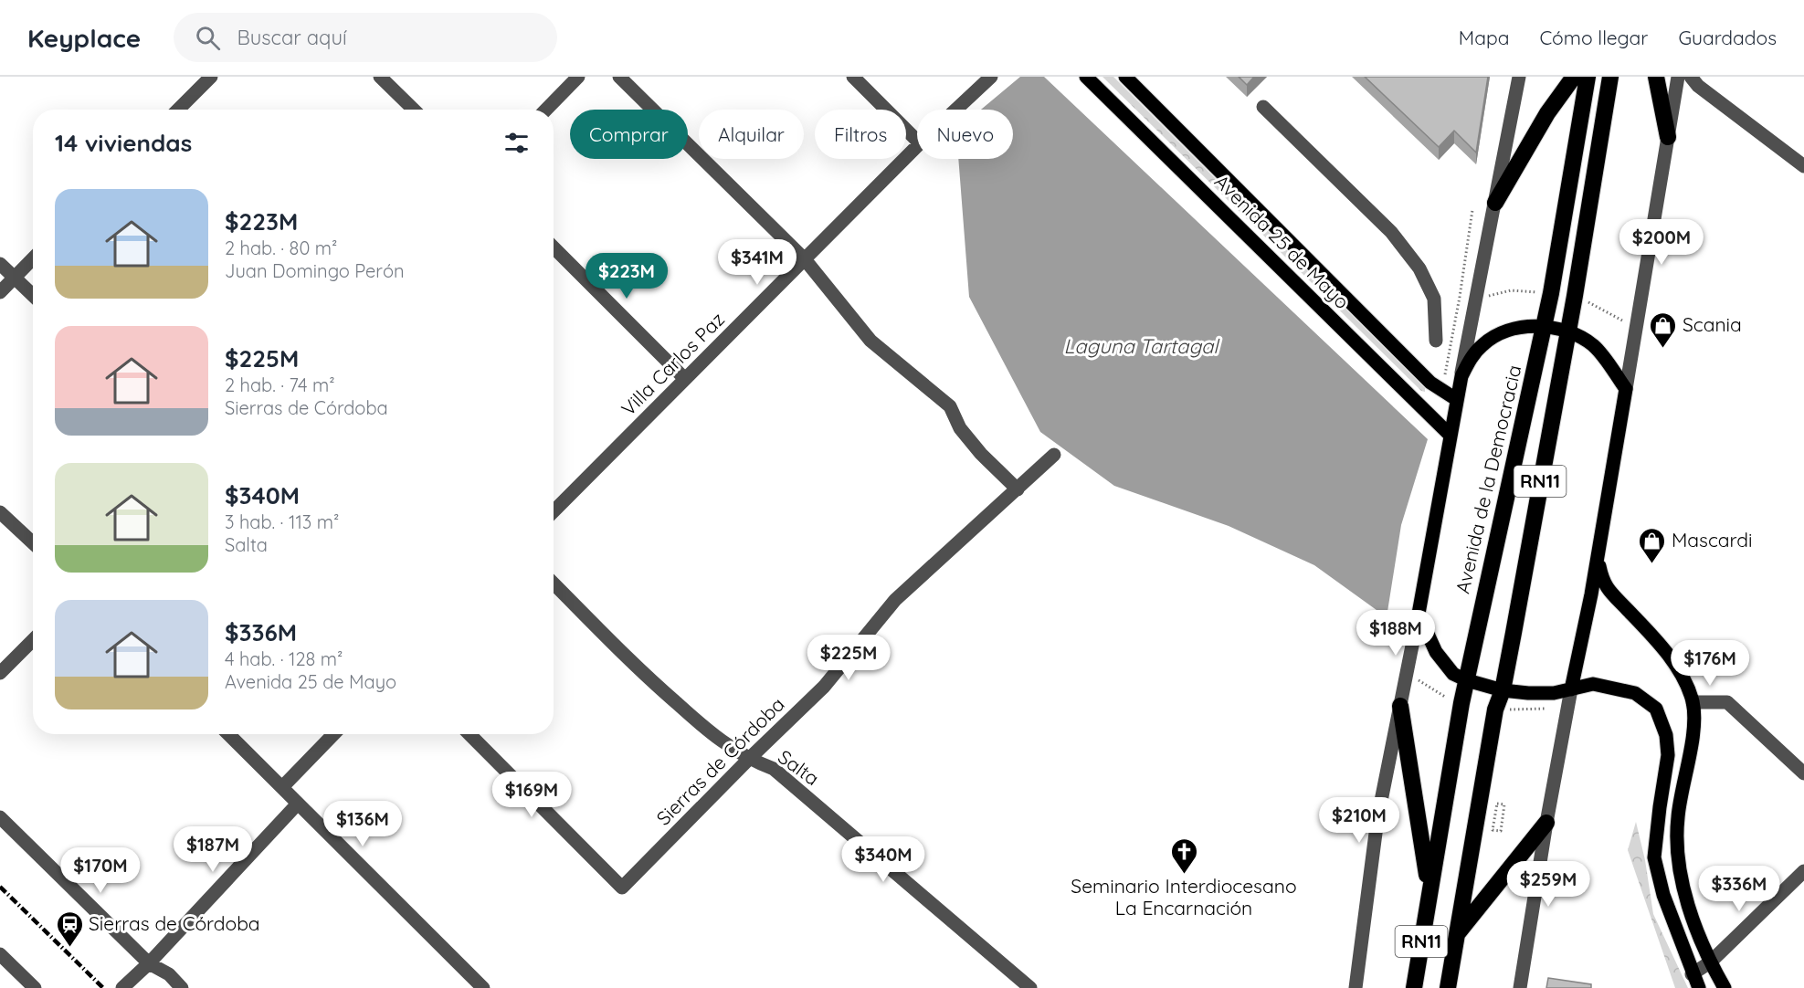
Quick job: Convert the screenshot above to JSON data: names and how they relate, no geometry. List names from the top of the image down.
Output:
{
  "streets": {
    "highway": ["Avenida de la Democracia", "RN11"],
    "main road": ["Avenida 25 de Mayo"],
    "street": ["Villa Carlos Paz", "Sierras de Córdoba", "Salta"]
  },
  "crossings": [
    ["Sierras de Córdoba", "Salta"]
  ],
  "water": ["Laguna Tartagal"],
  "places": {
    "shop": ["Scania", "Mascardi"],
    "church": ["Seminario Interdiocesano La Encarnación"],
    "station": ["Sierras de Córdoba"]
  },
  "page": {
    "header": "Keyplace",
    "search": "Buscar aquí",
    "nav": ["Mapa", "Cómo llegar", "Guardados"],
    "chip": [
      "Comprar",
      "Alquilar",
      "Filtros",
      "Nuevo"
    ],
    "heading": "14 viviendas",
    "list": [
      {
        "name": "$223M",
        "note": "2 hab. · 80 m² · Juan Domingo Perón"
      },
      {
        "name": "$225M",
        "note": "2 hab. · 74 m² · Sierras de Córdoba"
      },
      {
        "name": "$340M",
        "note": "3 hab. · 113 m² · Salta"
      },
      {
        "name": "$336M",
        "note": "4 hab. · 128 m² · Avenida 25 de Mayo"
      }
    ],
    "price": [
      "$200M",
      "$341M",
      "$223M",
      "$188M",
      "$225M",
      "$176M",
      "$169M",
      "$210M",
      "$136M",
      "$187M",
      "$340M",
      "$170M",
      "$259M",
      "$336M"
    ]
  }
}
